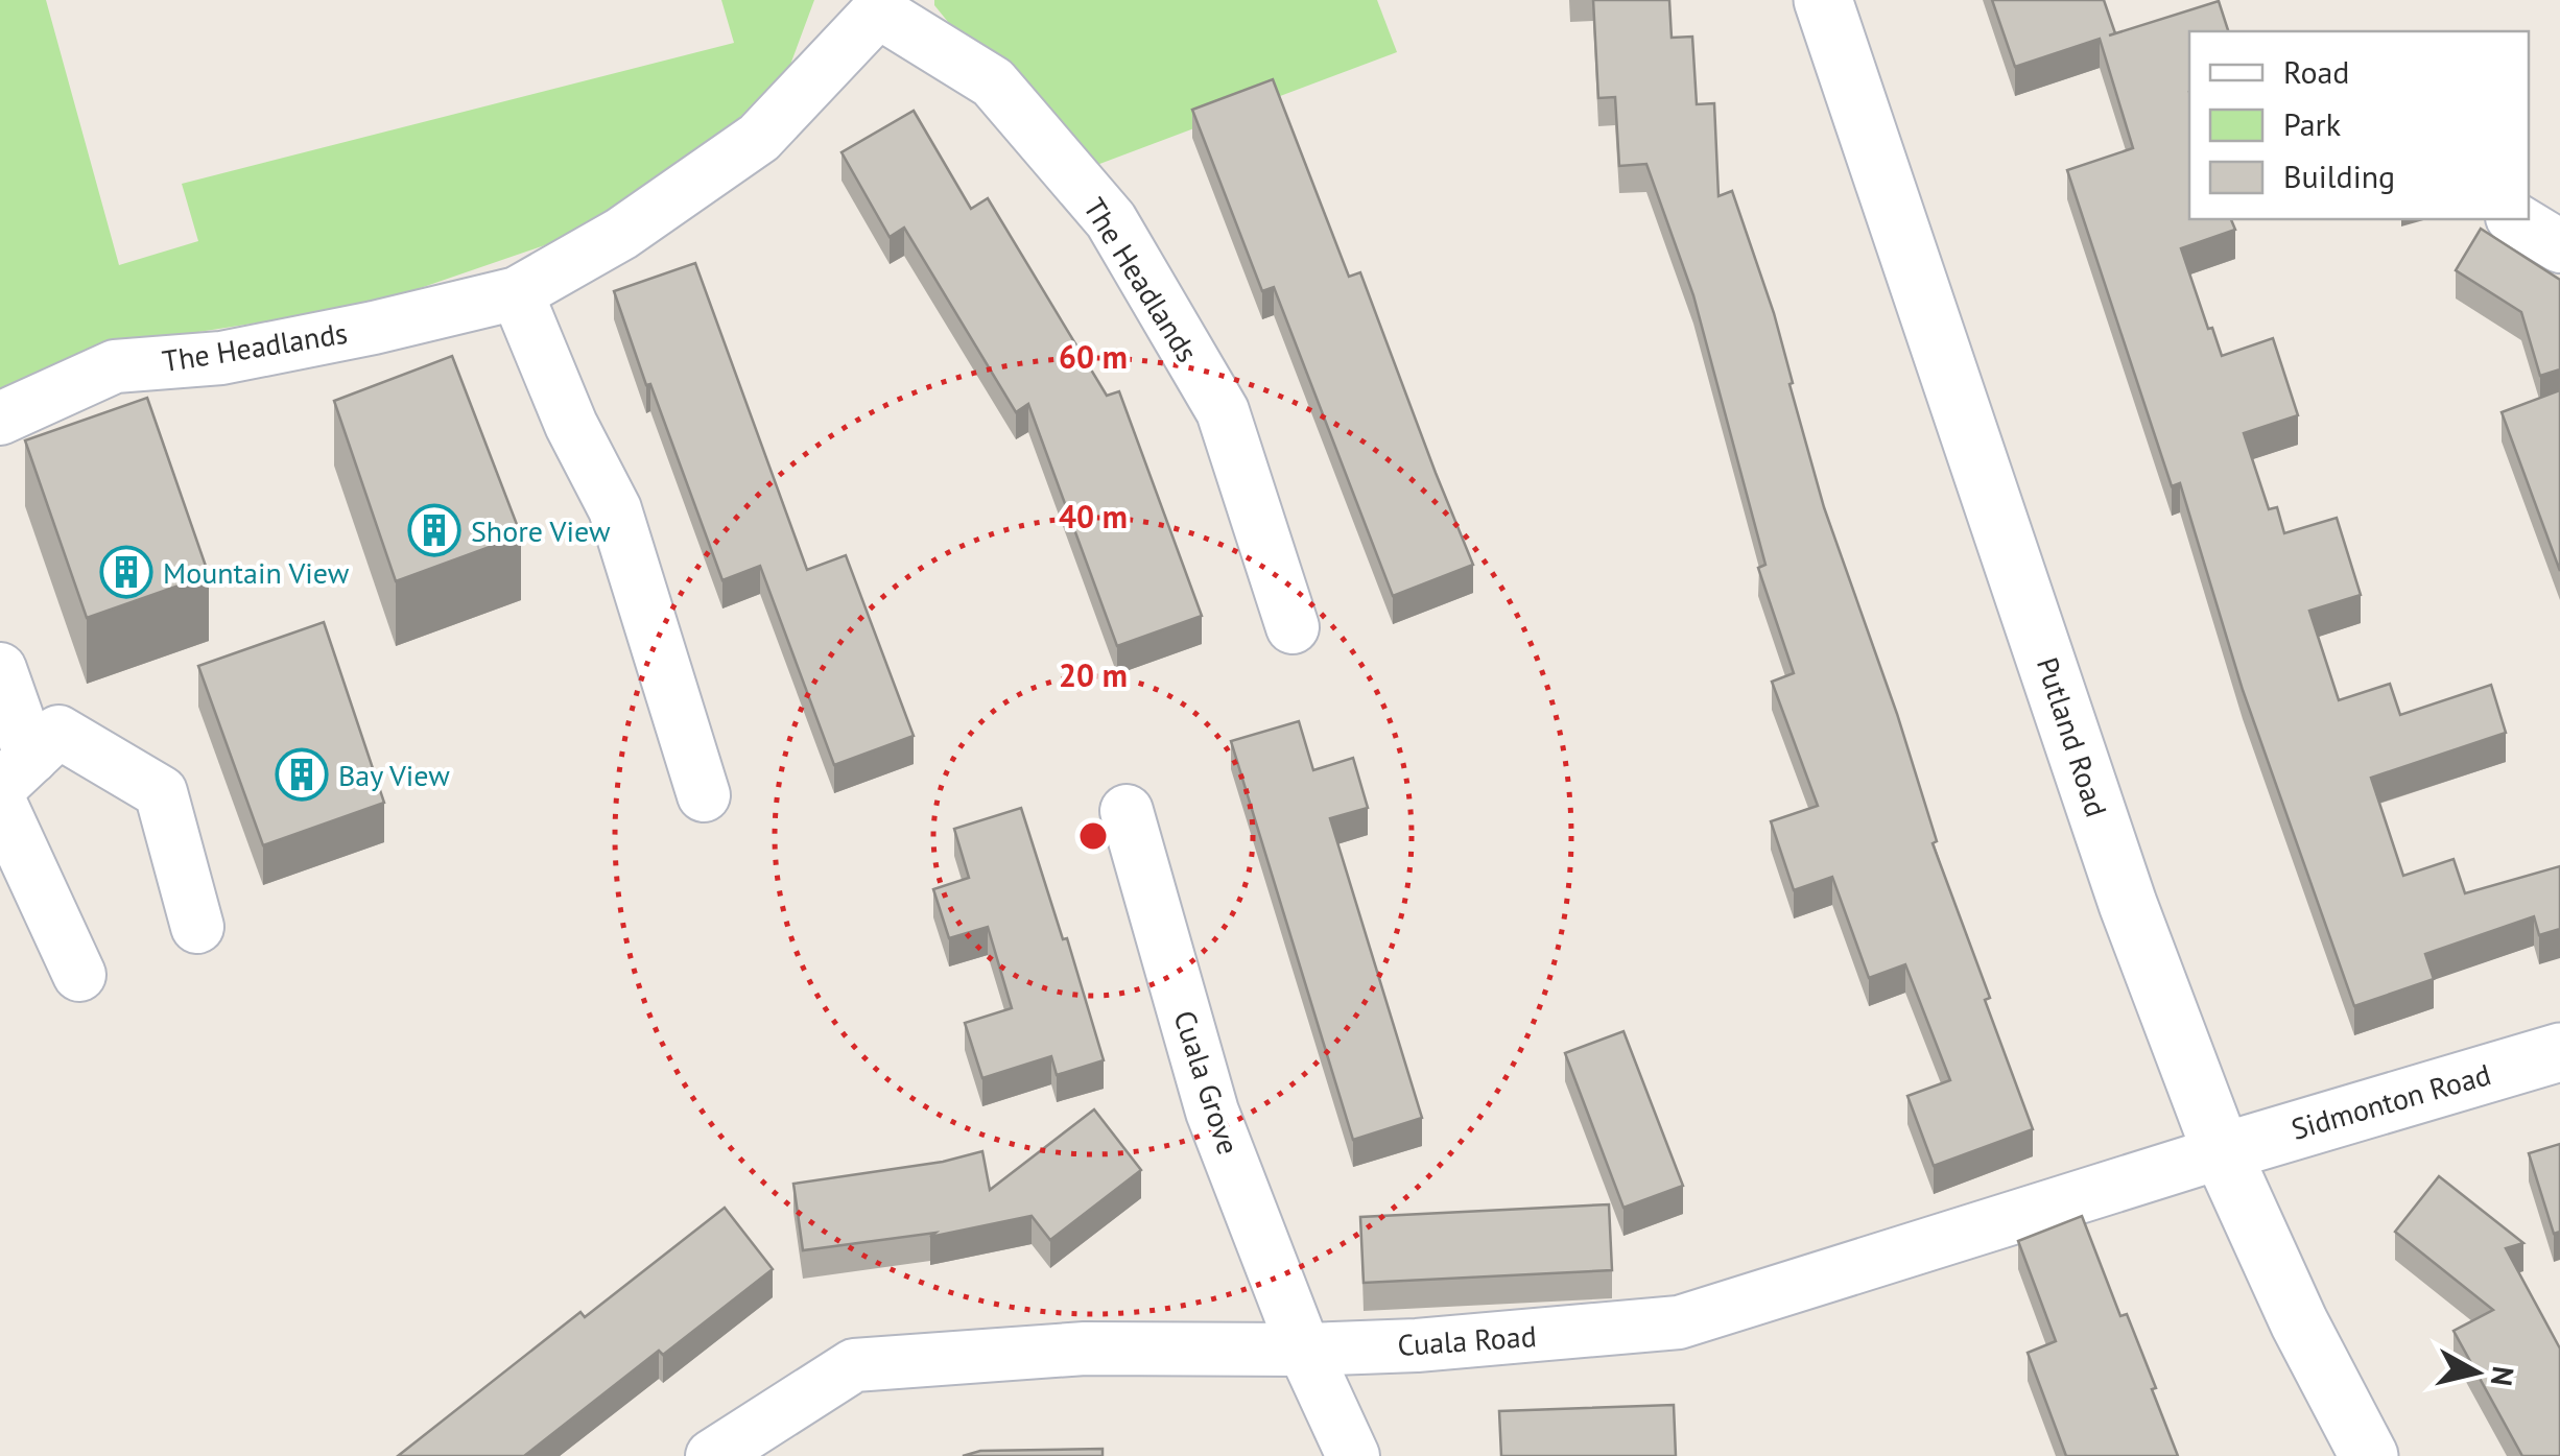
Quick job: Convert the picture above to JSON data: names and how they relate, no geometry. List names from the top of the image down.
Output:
{
  "streets": {
    "main road": ["Putland Road", "Sidmonton Road"],
    "street": ["The Headlands", "Cuala Grove", "Cuala Road"]
  },
  "crossings": [
    ["Putland Road", "Sidmonton Road"],
    ["Putland Road", "Cuala Road"],
    ["Cuala Grove", "Cuala Road"],
    ["Sidmonton Road", "Cuala Road"]
  ],
  "places": {
    "building": ["Shore View", "Mountain View", "Bay View"]
  },
  "legend": ["Road", "Park", "Building"],
  "north": "right",
  "rings": ["60 m", "40 m", "20 m"]
}
